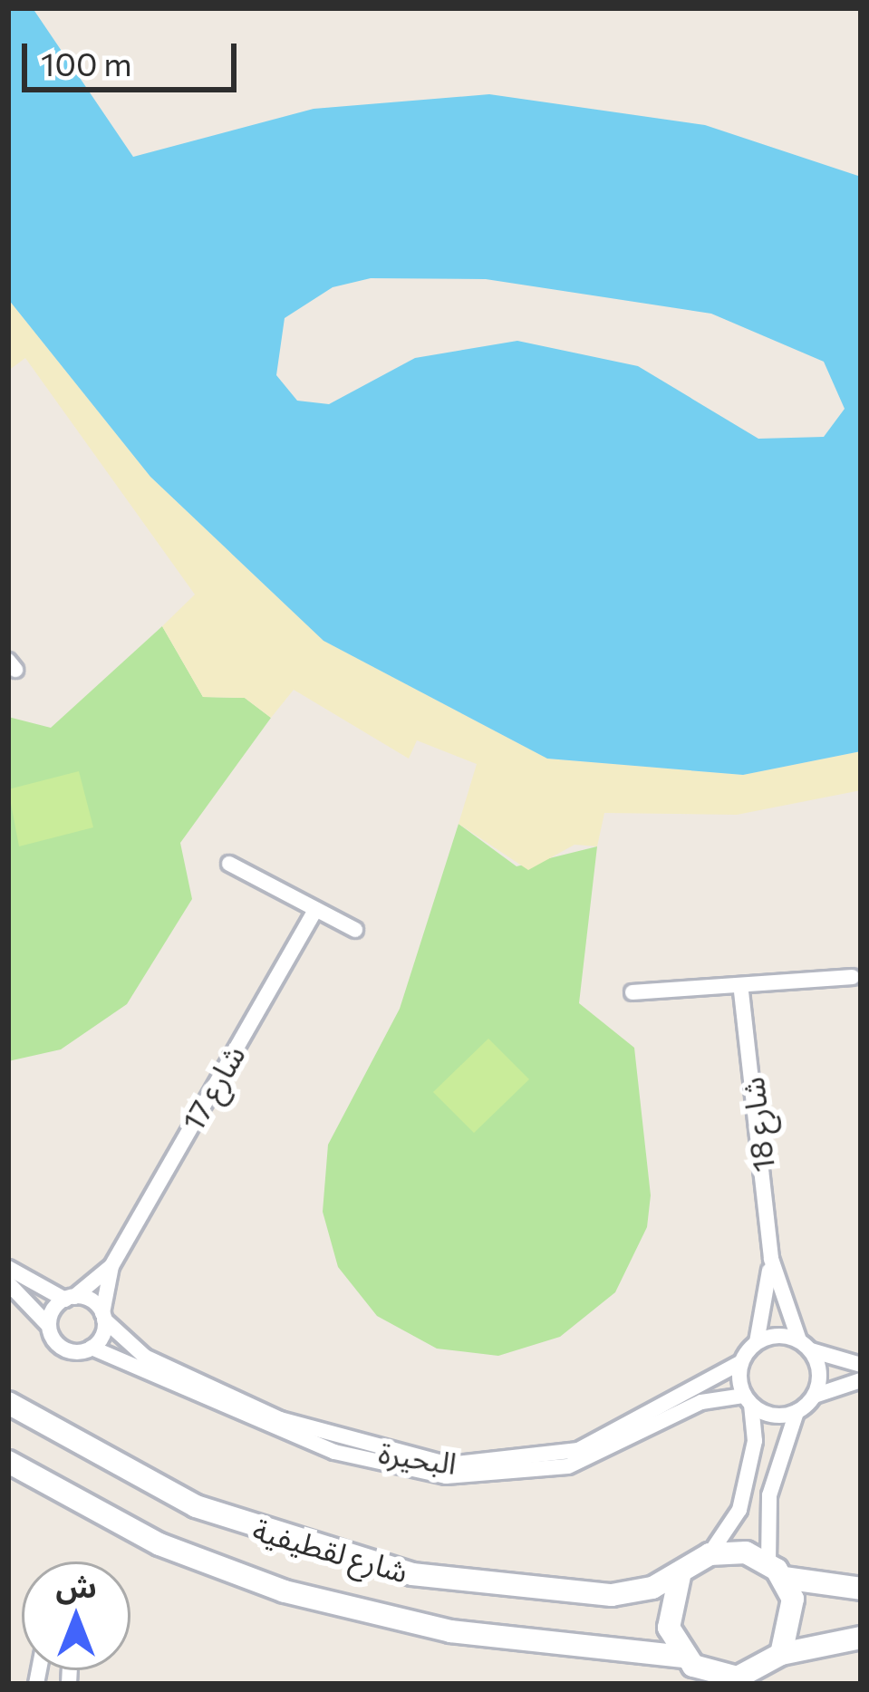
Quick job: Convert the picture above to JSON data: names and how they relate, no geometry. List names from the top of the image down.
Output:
{
  "streets": {
    "street": [
      "شارع 17",
      "شارع 18",
      "البحيرة",
      "شارع لقطيفية"
    ]
  },
  "crossings": [
    ["شارع 17", "البحيرة"],
    ["شارع 18", "البحيرة"]
  ],
  "scale_bar": "100 m",
  "north": "top"
}
